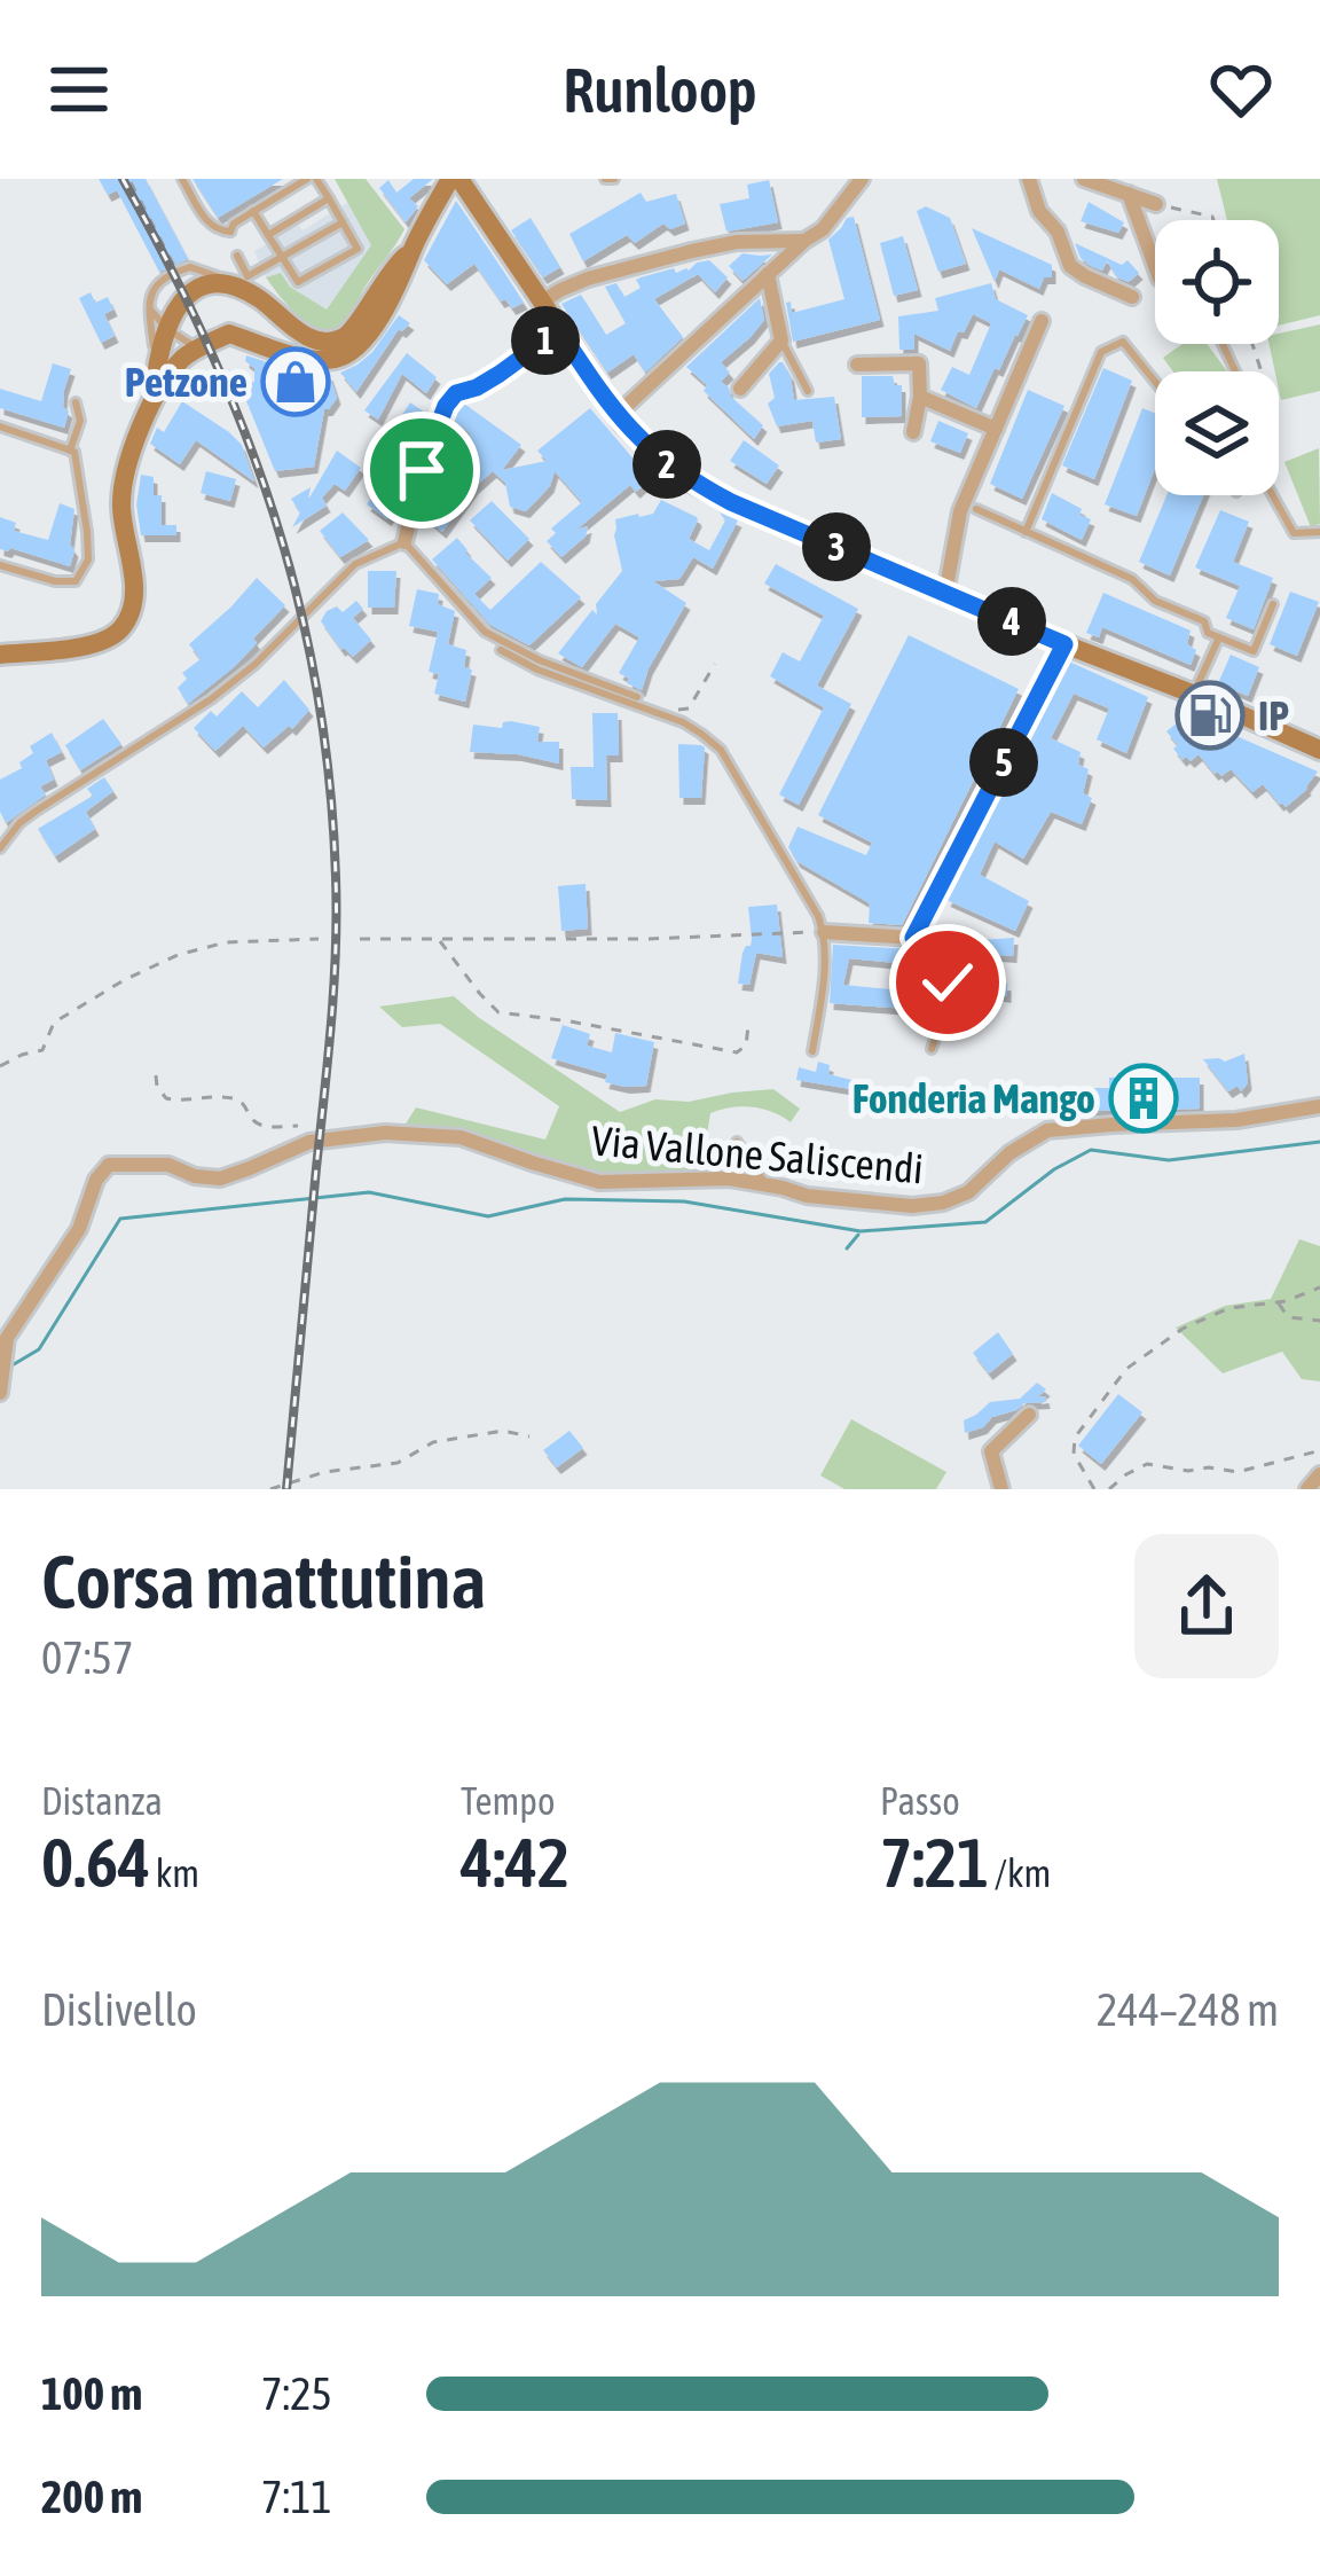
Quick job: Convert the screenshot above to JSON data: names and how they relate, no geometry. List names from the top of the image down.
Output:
{
  "streets": {
    "street": ["Via Vallone Saliscendi"]
  },
  "places": {
    "shop": ["Petzone"],
    "fuel station": ["IP"],
    "building": ["Fonderia Mango"]
  },
  "page": {
    "header": "Runloop",
    "pins": [
      "1",
      "2",
      "3",
      "4",
      "5"
    ],
    "heading": ["Corsa mattutina", "07:57"],
    "stats": [
      ["Distanza", "0.64 km"],
      ["Tempo", "4:42"],
      ["Passo", "7:21 /km"]
    ],
    "chart": ["Dislivello", "244–248 m"],
    "list": [
      {
        "name": "100 m",
        "note": "7:25"
      },
      {
        "name": "200 m",
        "note": "7:11"
      }
    ]
  }
}
